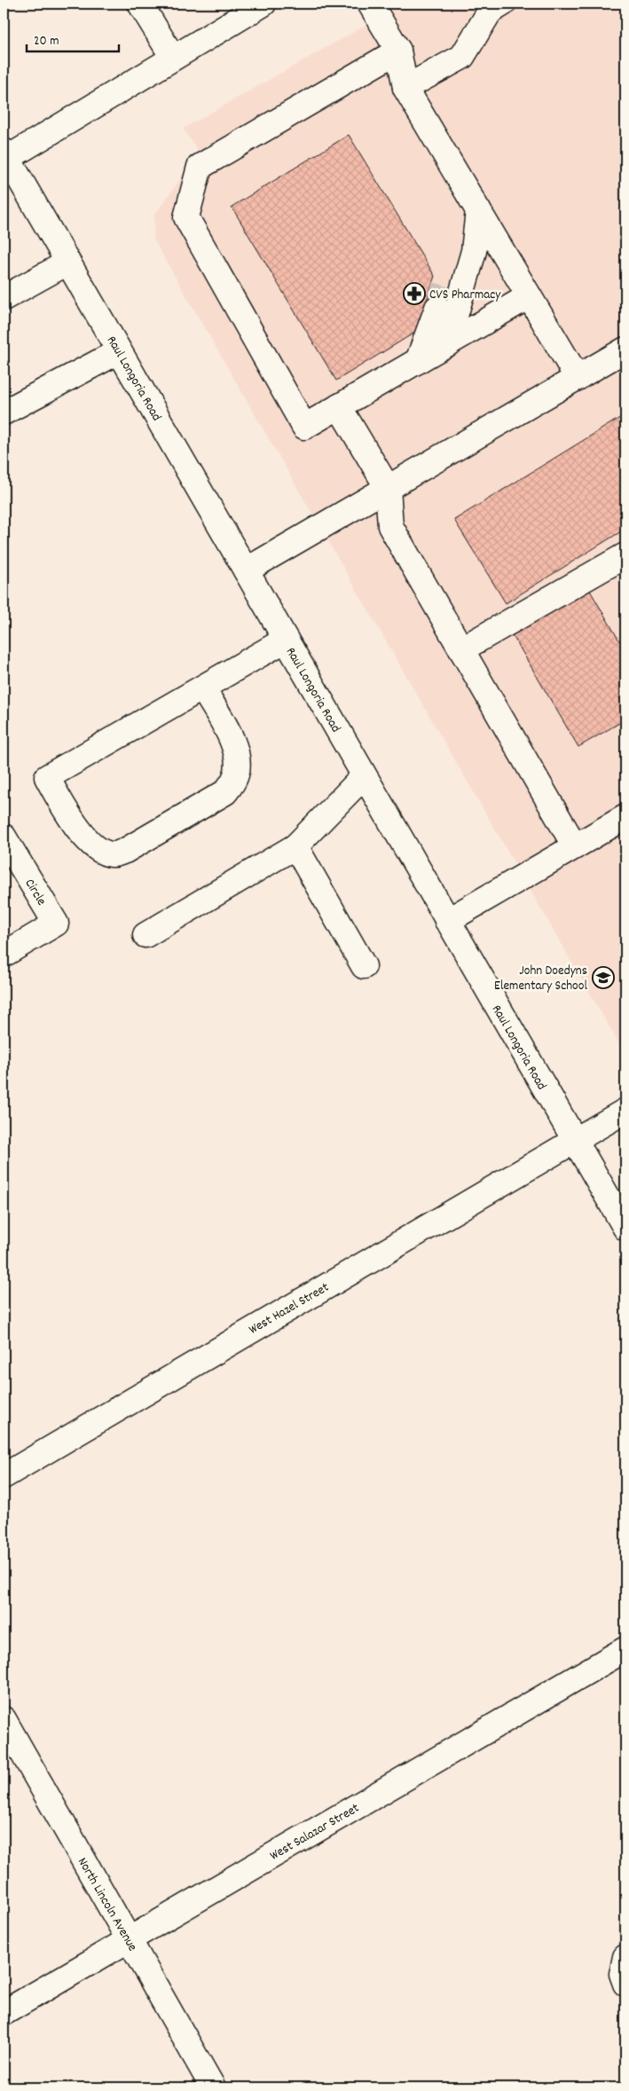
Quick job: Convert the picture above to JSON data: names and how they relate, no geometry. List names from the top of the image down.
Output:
{
  "streets": {
    "street": [
      "Raul Longoria Road",
      "Circle",
      "West Hazel Street",
      "West Salazar Street",
      "North Lincoln Avenue"
    ]
  },
  "crossings": [
    ["Raul Longoria Road", "West Hazel Street"],
    ["West Salazar Street", "North Lincoln Avenue"]
  ],
  "places": {
    "pharmacy": ["CVS Pharmacy"],
    "school or university": ["John Doedyns Elementary School"]
  },
  "scale_bar": "20 m"
}
